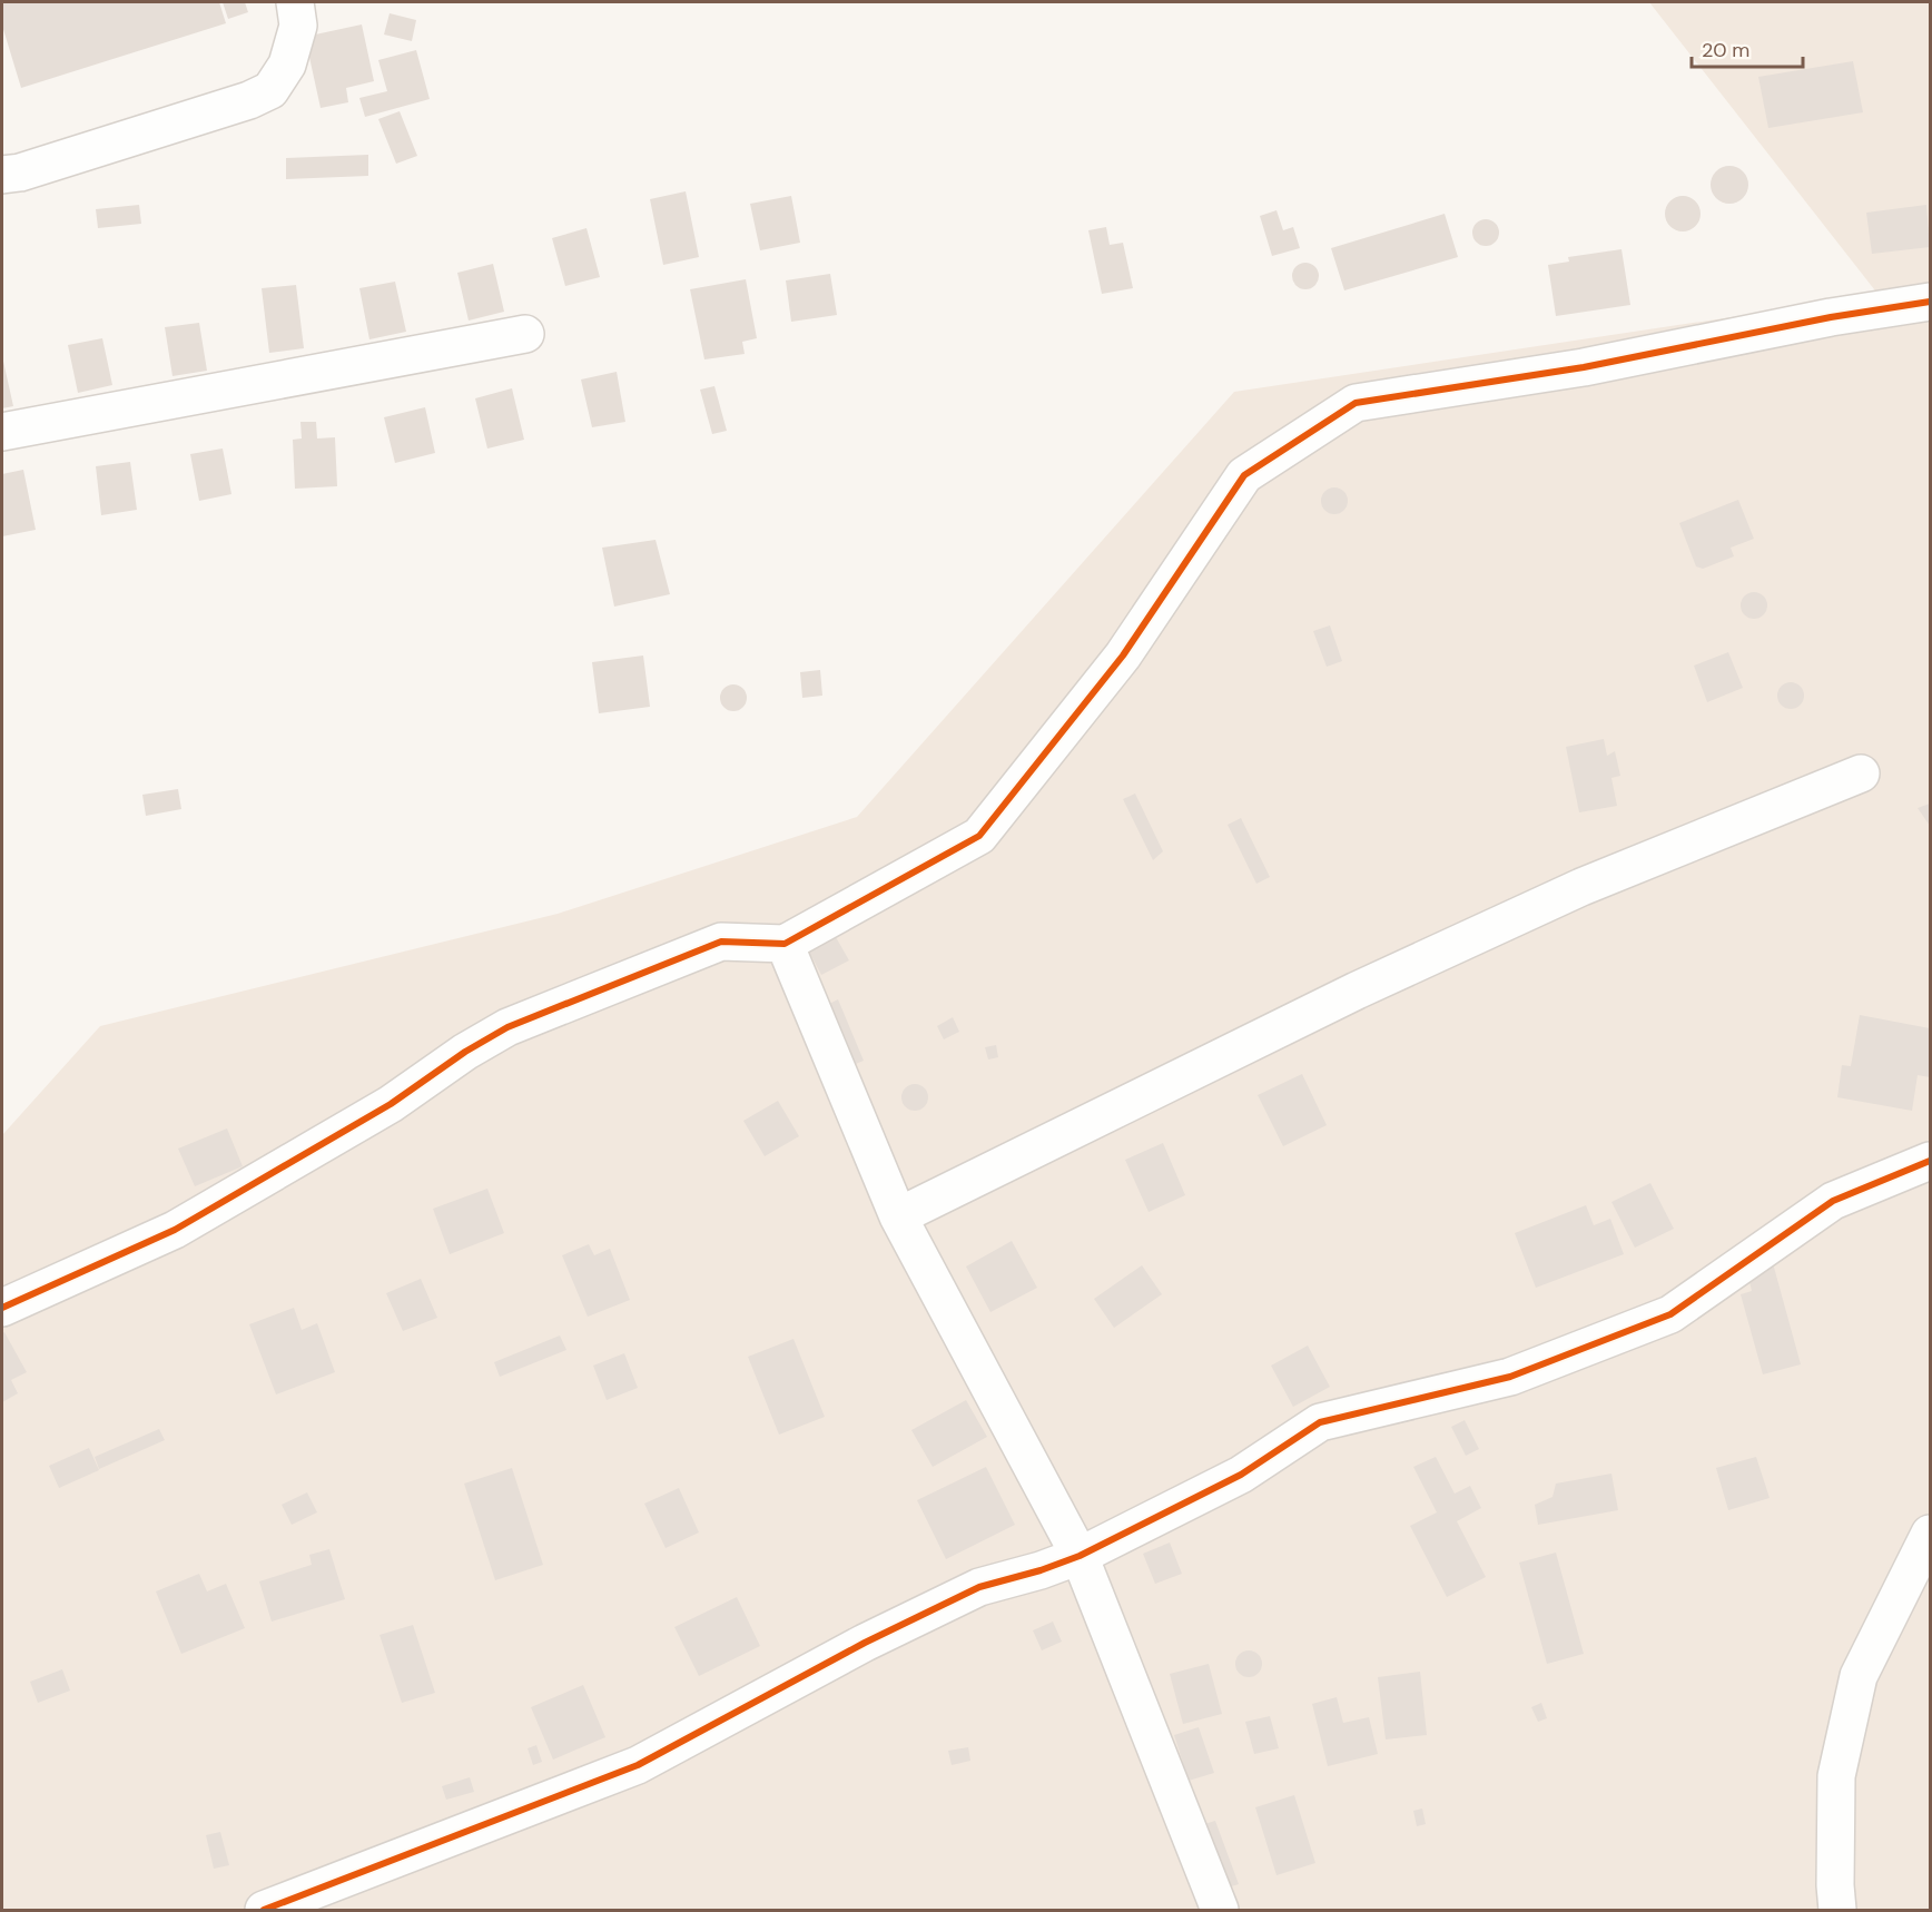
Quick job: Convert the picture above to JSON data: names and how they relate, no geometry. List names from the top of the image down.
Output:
{
  "scale_bar": "20 m"
}
